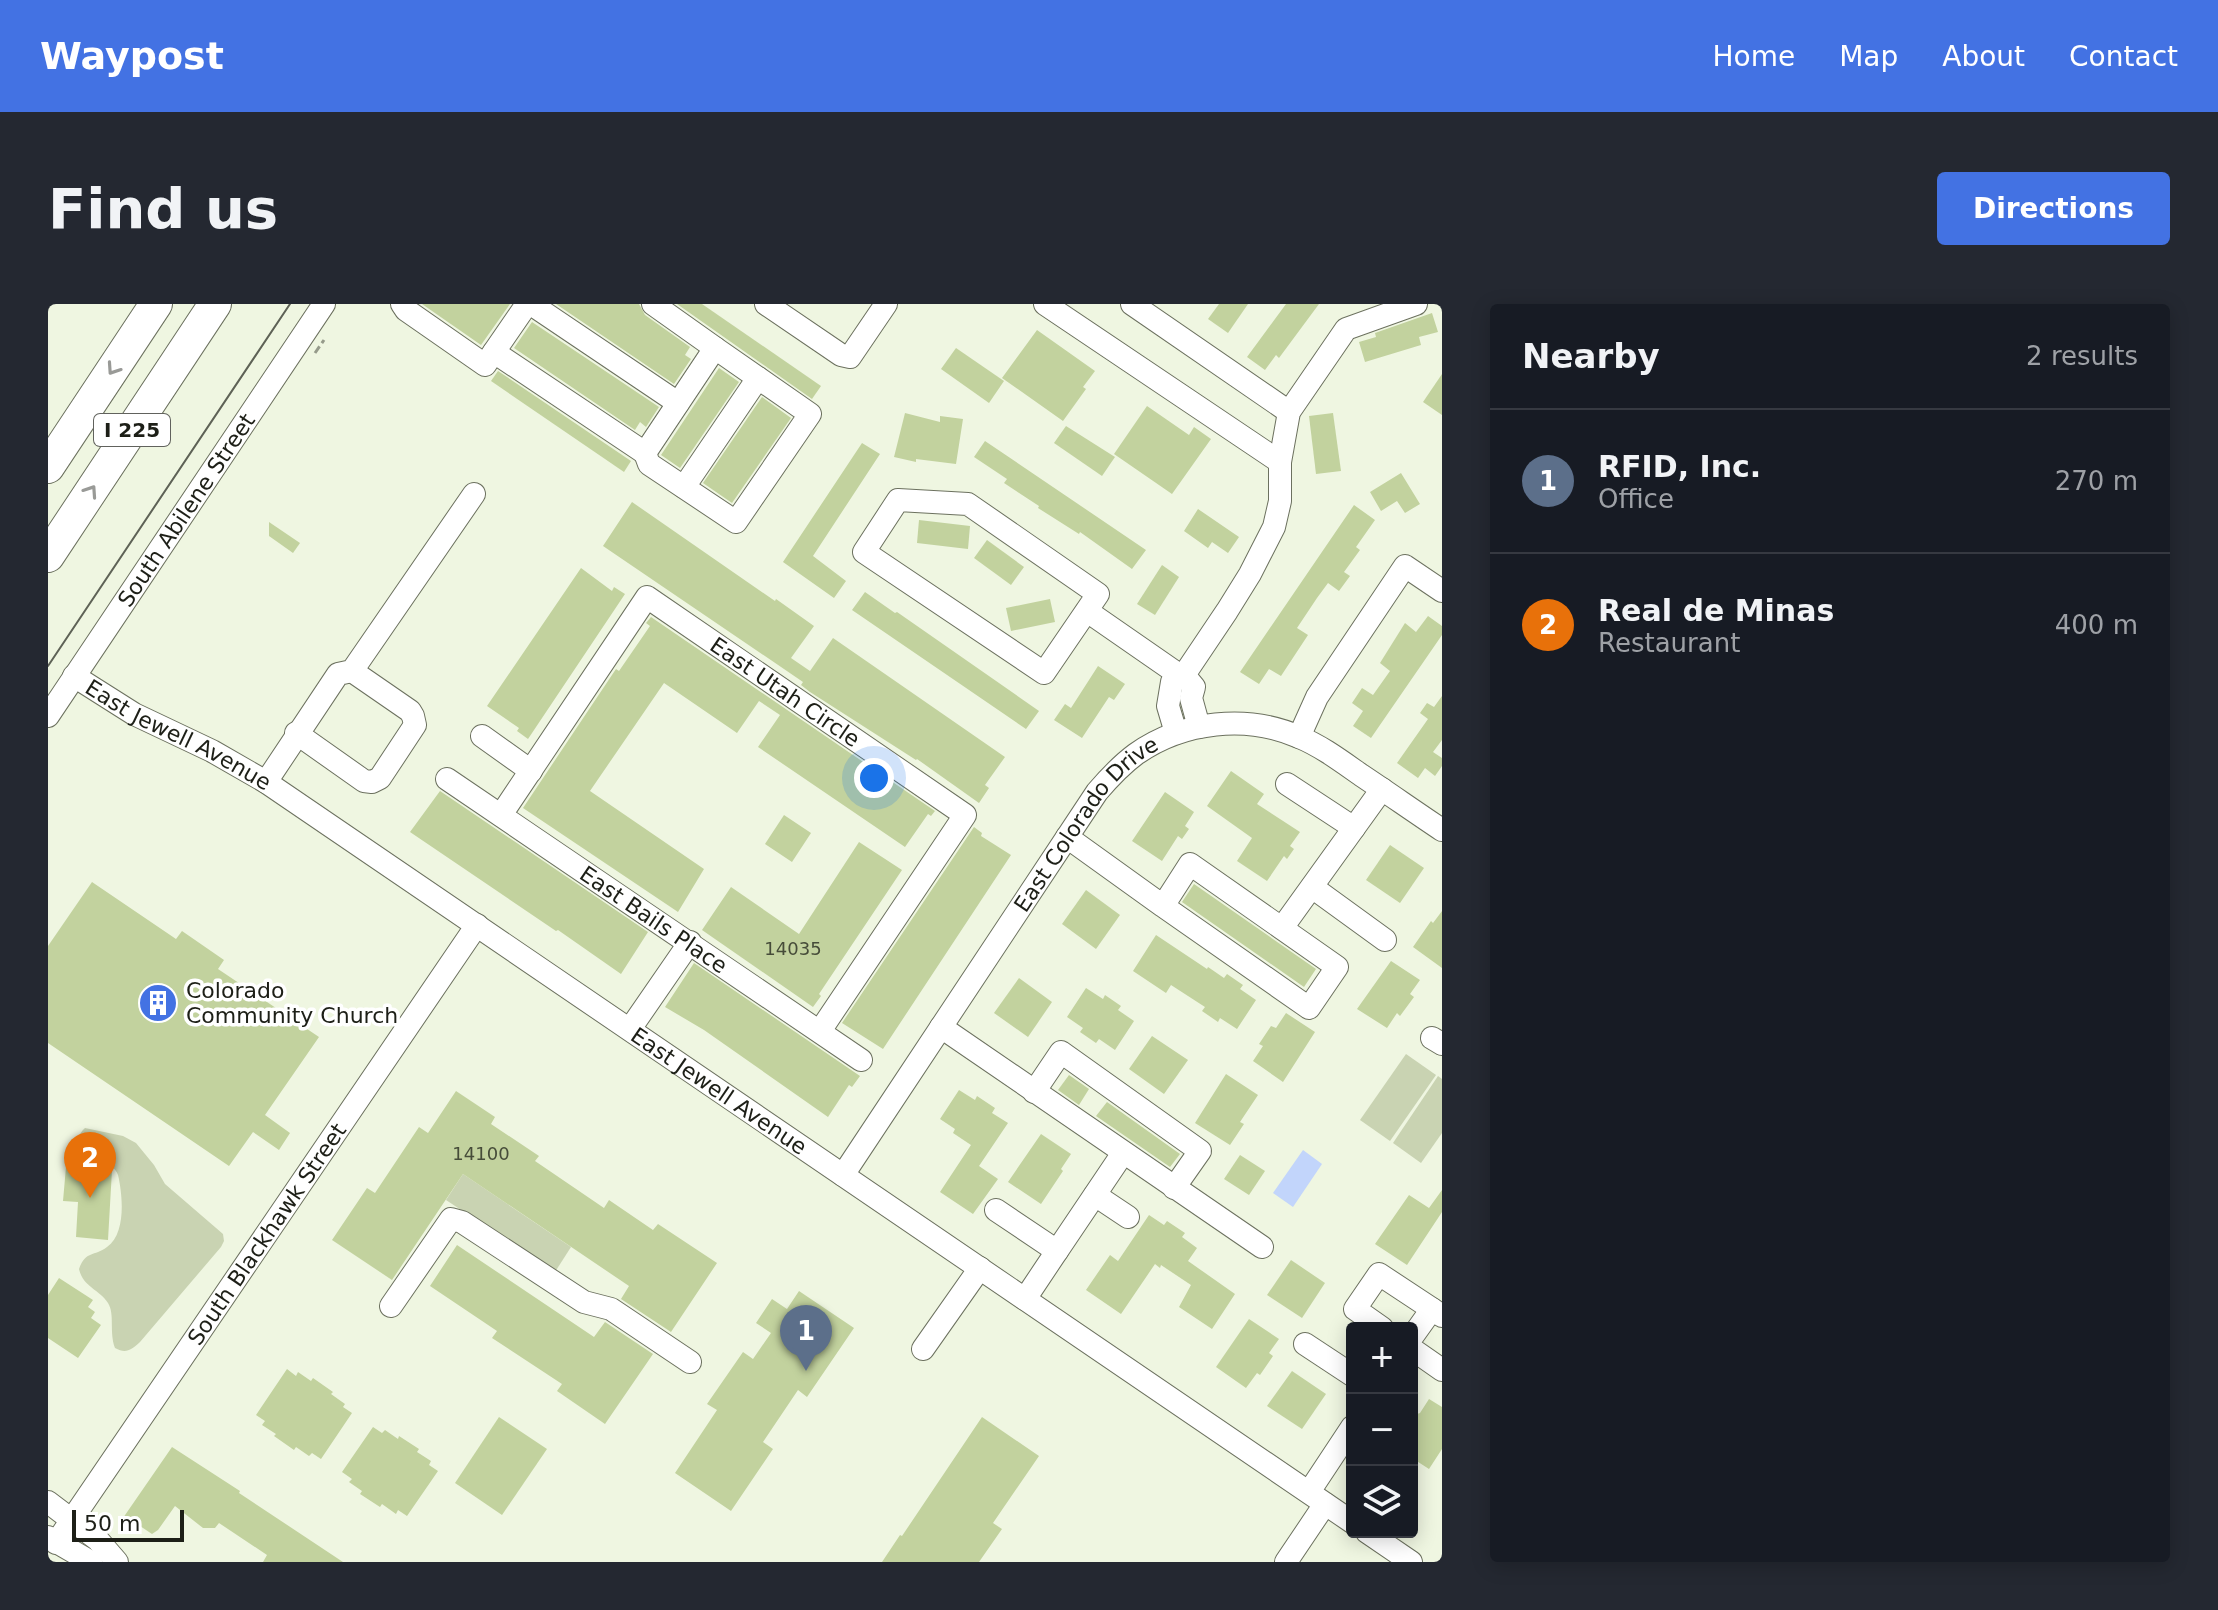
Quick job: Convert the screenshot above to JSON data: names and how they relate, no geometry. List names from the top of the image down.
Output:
{
  "streets": {
    "highway": ["I 225"],
    "street": [
      "South Abilene Street",
      "East Utah Circle",
      "East Jewell Avenue",
      "East Colorado Drive",
      "East Bails Place",
      "South Blackhawk Street"
    ]
  },
  "crossings": [
    ["South Abilene Street", "East Jewell Avenue"],
    ["East Utah Circle", "East Bails Place"],
    ["East Jewell Avenue", "East Colorado Drive"],
    ["East Jewell Avenue", "South Blackhawk Street"]
  ],
  "places": {
    "building": ["Colorado Community Church"]
  },
  "house_numbers": ["14035", "14100"],
  "scale_bar": "50 m",
  "page": {
    "header": "Waypost",
    "nav": [
      "Home",
      "Map",
      "About",
      "Contact"
    ],
    "buttons": "Directions",
    "title": "Find us",
    "heading": ["Nearby", "2 results"],
    "list": [
      {
        "mark": "1",
        "name": "RFID, Inc.",
        "note": "Office",
        "value": "270 m"
      },
      {
        "mark": "2",
        "name": "Real de Minas",
        "note": "Restaurant",
        "value": "400 m"
      }
    ],
    "pins": ["2", "1"],
    "map_buttons": ["+", "−"],
    "scale": "50 m"
  }
}
